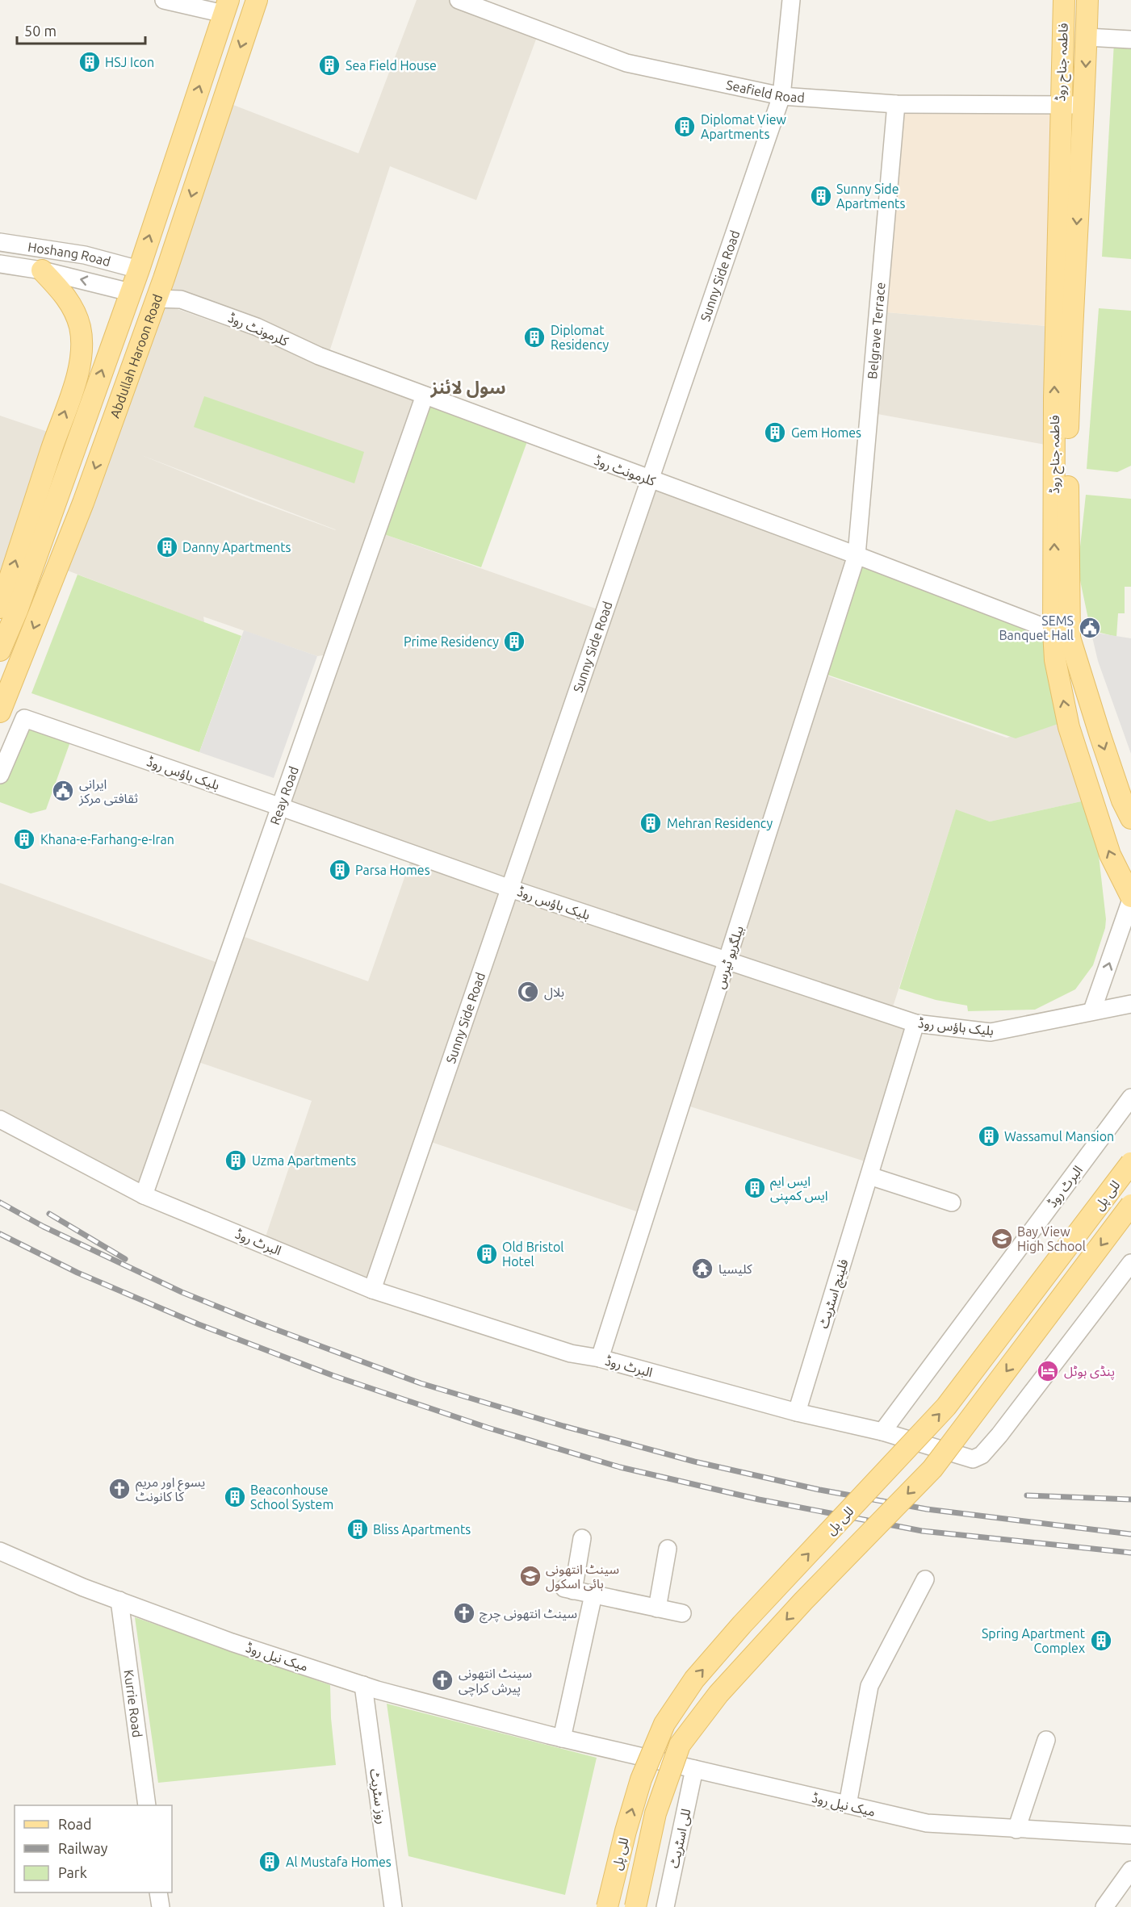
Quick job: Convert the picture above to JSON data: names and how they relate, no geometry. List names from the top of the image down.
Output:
{
  "streets": {
    "main road": ["فاطمہ جناح روڈ", "Abdullah Haroon Road", "للی پل"],
    "street": [
      "Seafield Road",
      "Hoshang Road",
      "Sunny Side Road",
      "کلرمونٹ روڈ",
      "Belgrave Terrace",
      "بلیک ہاؤس روڈ",
      "Reay Road",
      "بیلگریو ٹیرس",
      "البرٹ روڈ",
      "فلینچ اسٹریٹ",
      "میک نیل روڈ",
      "Kurrie Road",
      "روز سٹریٹ",
      "للی اسٹریٹ"
    ]
  },
  "crossings": [
    ["فاطمہ جناح روڈ", "Seafield Road"],
    ["فاطمہ جناح روڈ", "کلرمونٹ روڈ"],
    ["Seafield Road", "Sunny Side Road"],
    ["Seafield Road", "Belgrave Terrace"],
    ["Hoshang Road", "Abdullah Haroon Road"],
    ["Sunny Side Road", "کلرمونٹ روڈ"],
    ["Sunny Side Road", "بلیک ہاؤس روڈ"],
    ["Sunny Side Road", "البرٹ روڈ"],
    ["کلرمونٹ روڈ", "Belgrave Terrace"],
    ["کلرمونٹ روڈ", "Reay Road"],
    ["کلرمونٹ روڈ", "بیلگریو ٹیرس"],
    ["Belgrave Terrace", "بیلگریو ٹیرس"],
    ["بلیک ہاؤس روڈ", "Reay Road"],
    ["بلیک ہاؤس روڈ", "بیلگریو ٹیرس"],
    ["بلیک ہاؤس روڈ", "فلینچ اسٹریٹ"],
    ["Reay Road", "البرٹ روڈ"],
    ["بیلگریو ٹیرس", "البرٹ روڈ"],
    ["البرٹ روڈ", "فلینچ اسٹریٹ"],
    ["میک نیل روڈ", "Kurrie Road"],
    ["میک نیل روڈ", "روز سٹریٹ"],
    ["میک نیل روڈ", "للی اسٹریٹ"]
  ],
  "districts": ["سول لائنز"],
  "places": {
    "building": [
      "HSJ Icon",
      "Sea Field House",
      "Diplomat View Apartments",
      "Sunny Side Apartments",
      "Diplomat Residency",
      "Gem Homes",
      "Danny Apartments",
      "Prime Residency",
      "Mehran Residency",
      "Khana-e-Farhang-e-Iran",
      "Parsa Homes",
      "Wassamul Mansion",
      "Uzma Apartments",
      "ایس ایم ایس کمپنی",
      "Old Bristol Hotel",
      "Beaconhouse School System",
      "Bliss Apartments",
      "Spring Apartment Complex",
      "Al Mustafa Homes"
    ],
    "public building": ["SEMS Banquet Hall", "ایرانی ثقافتی مرکز"],
    "mosque": ["بلال"],
    "school or university": ["Bay View High School", "سینٹ انتھونی ہائی اسکول"],
    "temple": ["کلیسیا"],
    "hotel": ["پنڈی ہوٹل"],
    "church": ["یسوع اور مریم کا کانونٹ", "سینٹ انتھونی چرچ", "سینٹ انتھونی پیرش کراچی"]
  },
  "legend": ["Road", "Railway", "Park"],
  "scale_bar": "50 m"
}
